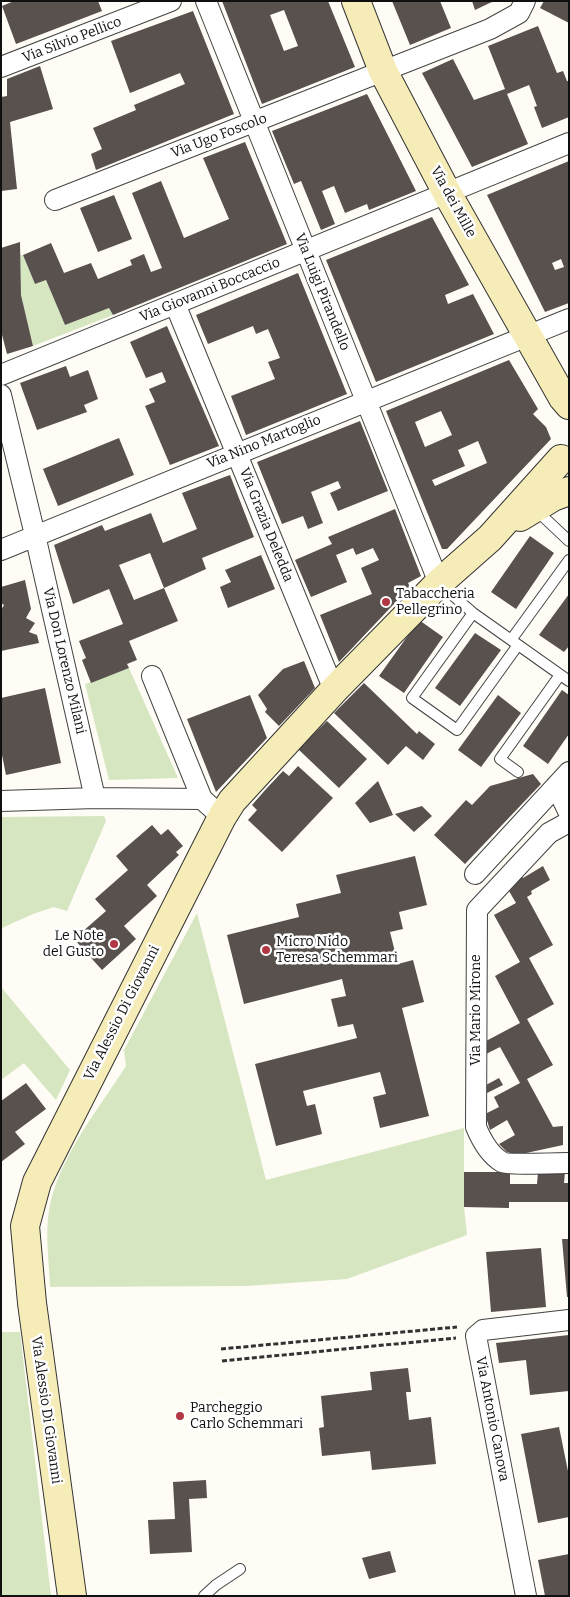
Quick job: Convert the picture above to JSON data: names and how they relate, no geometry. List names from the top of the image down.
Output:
{
  "streets": {
    "street": [
      "Via Silvio Pellico",
      "Via Ugo Foscolo",
      "Via dei Mille",
      "Via Giovanni Boccaccio",
      "Via Luigi Pirandello",
      "Via Nino Martoglio",
      "Via Grazia Deledda",
      "Via Don Lorenzo Milani",
      "Via Mario Mirone",
      "Via Alessio Di Giovanni",
      "Via Antonio Canova"
    ]
  },
  "crossings": [
    ["Via Ugo Foscolo", "Via dei Mille"],
    ["Via Ugo Foscolo", "Via Luigi Pirandello"],
    ["Via dei Mille", "Via Giovanni Boccaccio"],
    ["Via dei Mille", "Via Nino Martoglio"],
    ["Via Giovanni Boccaccio", "Via Luigi Pirandello"],
    ["Via Giovanni Boccaccio", "Via Grazia Deledda"],
    ["Via Luigi Pirandello", "Via Nino Martoglio"],
    ["Via Luigi Pirandello", "Via Alessio Di Giovanni"],
    ["Via Nino Martoglio", "Via Grazia Deledda"],
    ["Via Nino Martoglio", "Via Don Lorenzo Milani"],
    ["Via Grazia Deledda", "Via Alessio Di Giovanni"]
  ],
  "places": [
    "Tabaccheria Pellegrino",
    "Le Note del Gusto",
    "Micro Nido Teresa Schemmari",
    "Parcheggio Carlo Schemmari"
  ]
}
